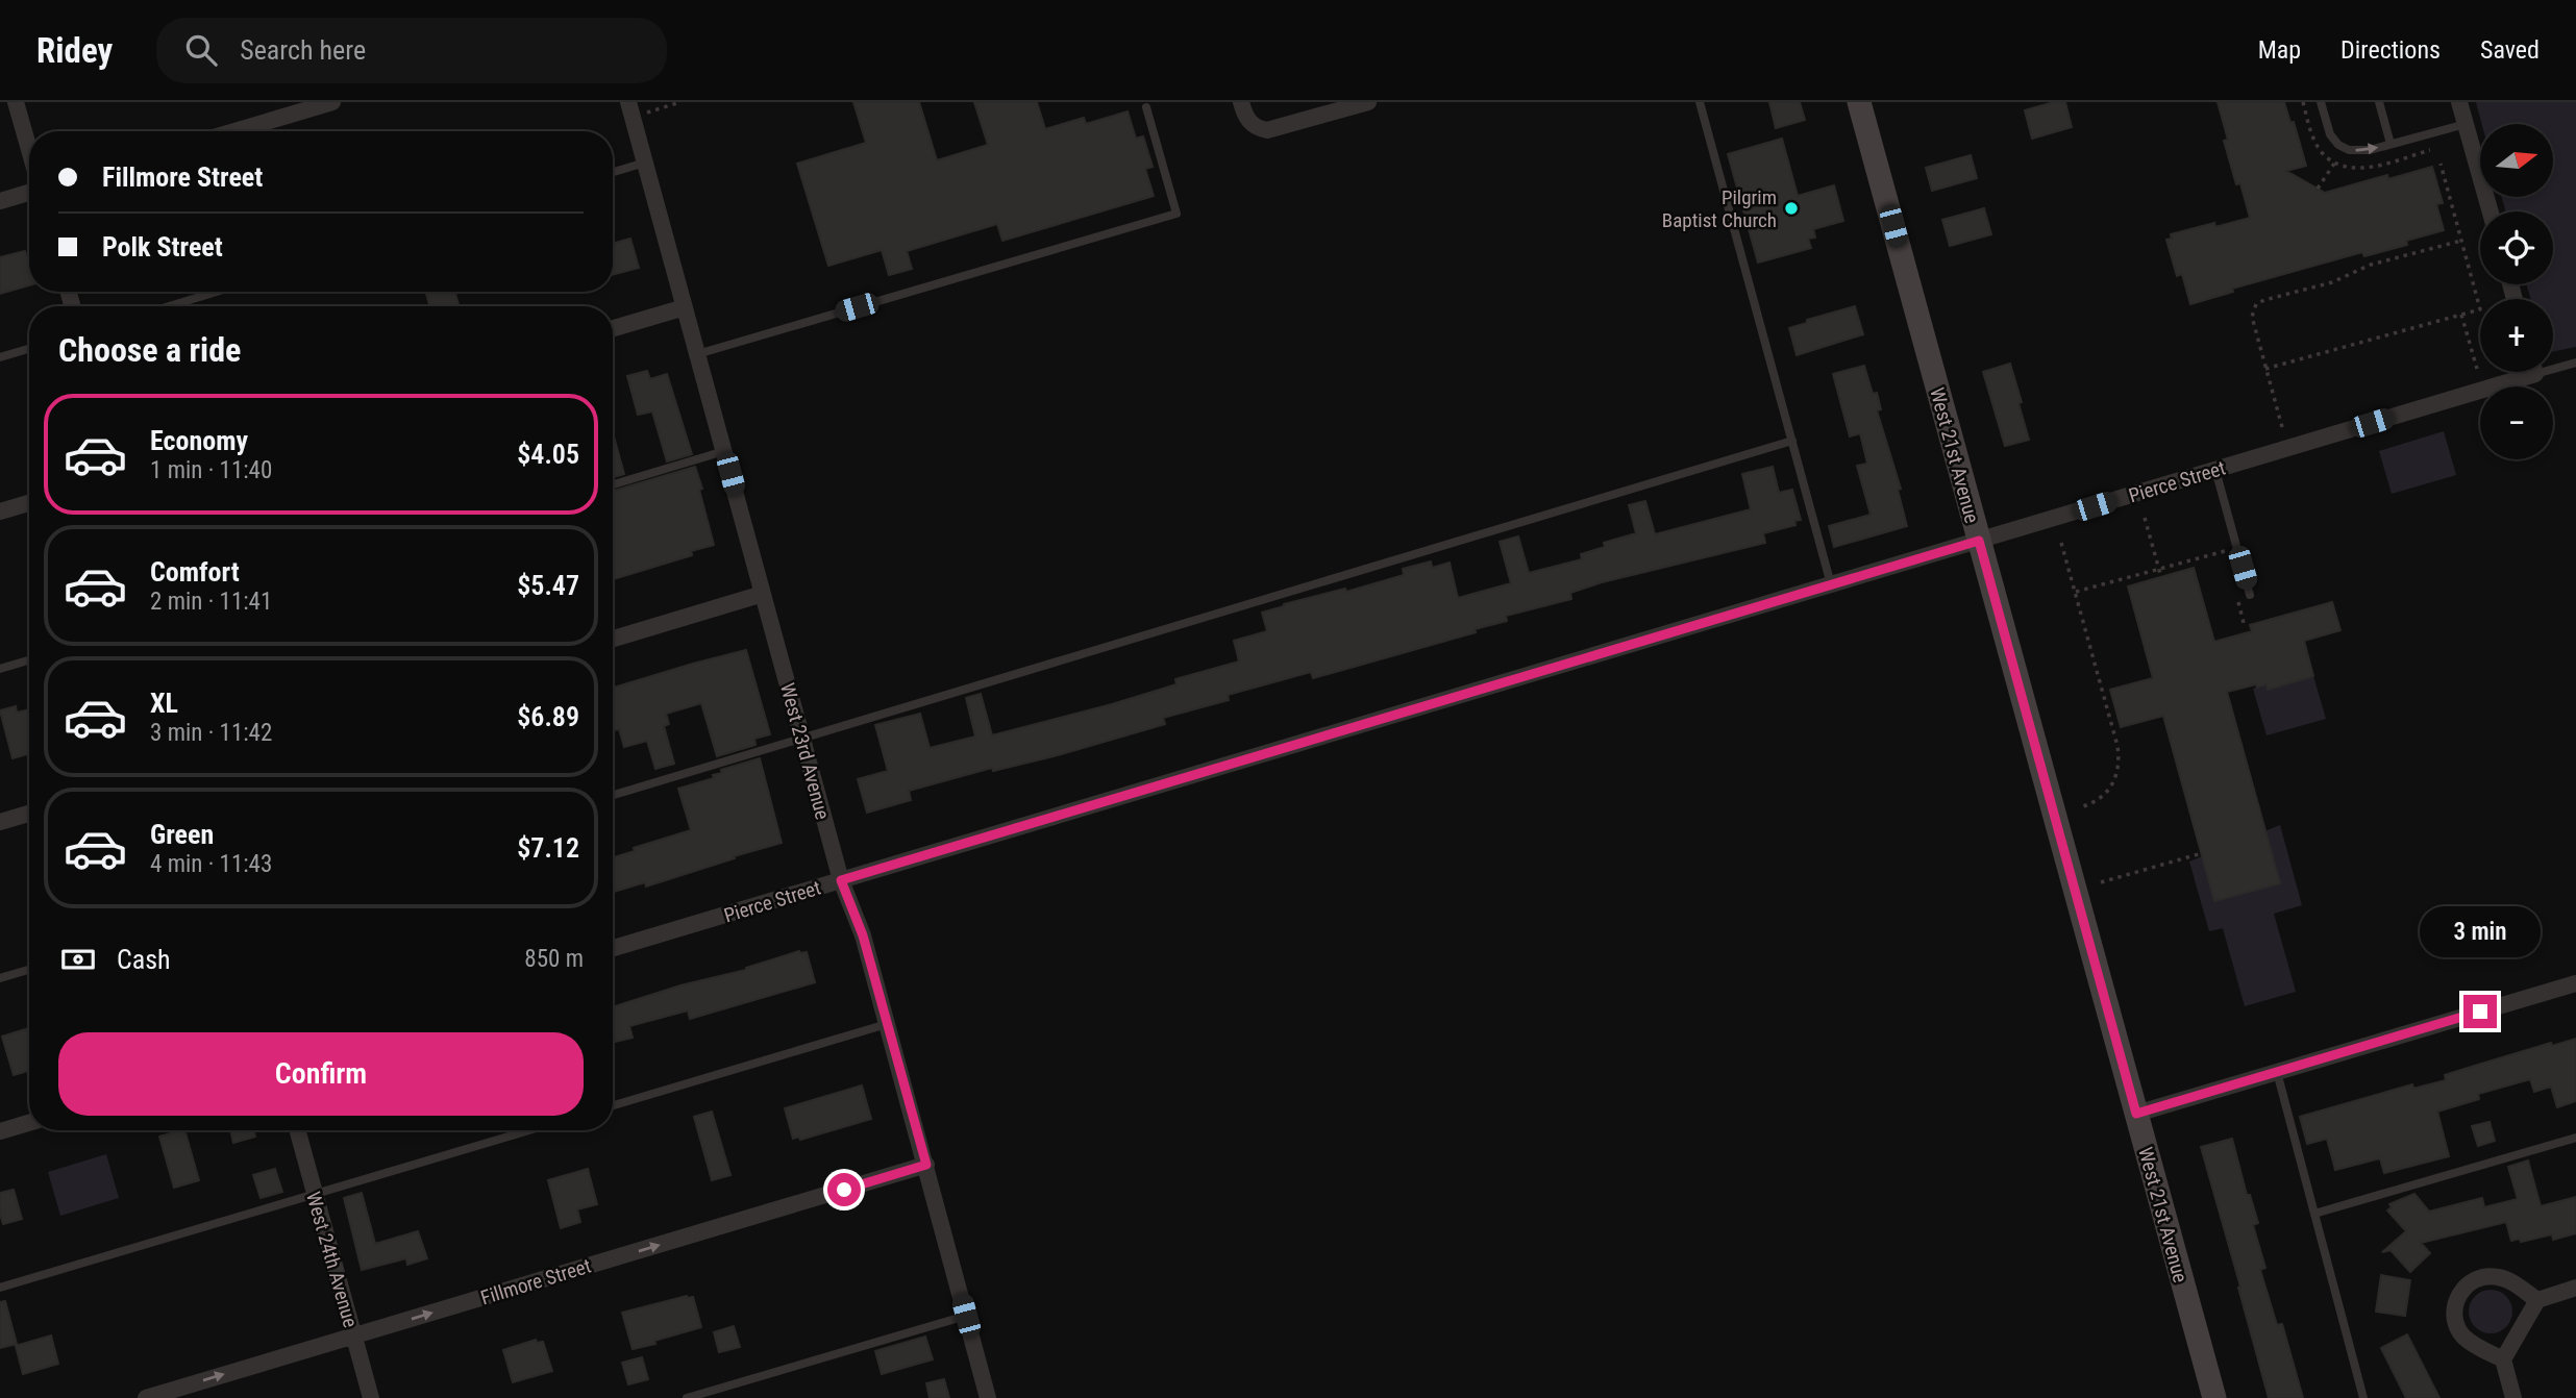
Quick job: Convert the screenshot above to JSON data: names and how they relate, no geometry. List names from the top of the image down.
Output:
{
  "streets": {
    "street": [
      "West 21st Avenue",
      "Pierce Street",
      "West 23rd Avenue",
      "West 24th Avenue",
      "Fillmore Street"
    ]
  },
  "crossings": [
    ["West 21st Avenue", "Pierce Street"],
    ["Pierce Street", "West 23rd Avenue"],
    ["West 23rd Avenue", "Fillmore Street"],
    ["West 24th Avenue", "Fillmore Street"]
  ],
  "one_way": ["Fillmore Street"],
  "places": ["Pilgrim Baptist Church"],
  "north": "right",
  "page": {
    "header": "Ridey",
    "search": "Search here",
    "nav": ["Map", "Directions", "Saved"],
    "map_buttons": ["+", "−"],
    "banner": ["Fillmore Street", "Polk Street"],
    "heading": "Choose a ride",
    "list": [
      {
        "name": "Economy",
        "note": "1 min · 11:40",
        "value": "$4.05"
      },
      {
        "name": "Comfort",
        "note": "2 min · 11:41",
        "value": "$5.47"
      },
      {
        "name": "XL",
        "note": "3 min · 11:42",
        "value": "$6.89"
      },
      {
        "name": "Green",
        "note": "4 min · 11:43",
        "value": "$7.12"
      }
    ],
    "bubble": "3 min",
    "pay": ["Cash", "850 m"],
    "buttons": "Confirm"
  }
}
